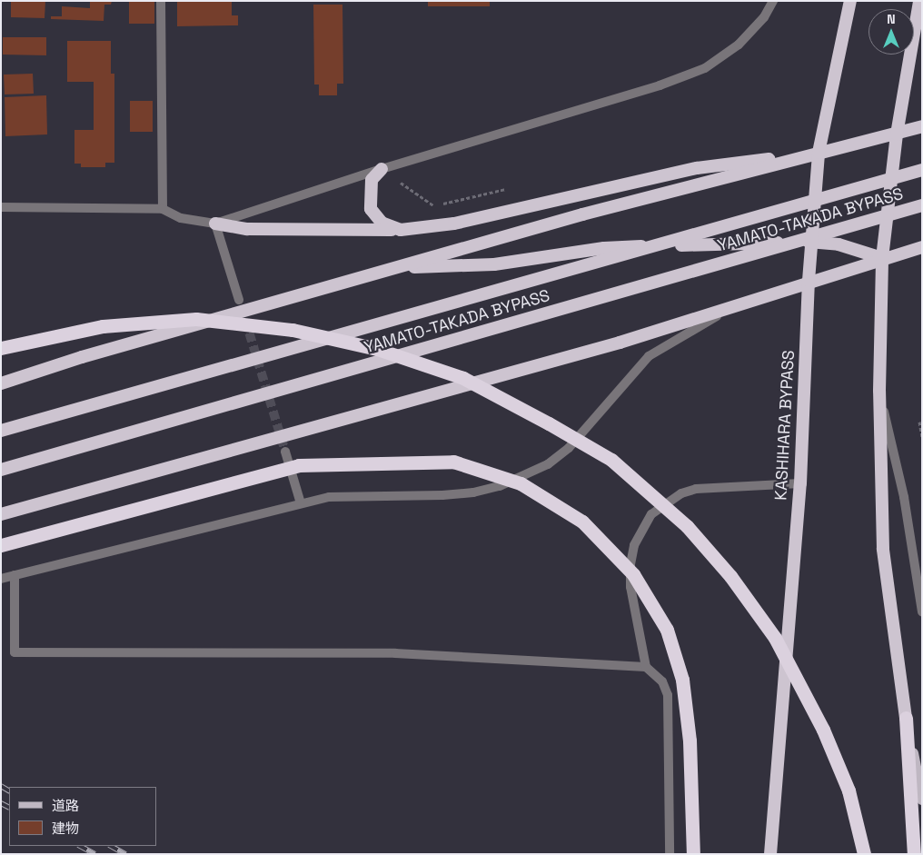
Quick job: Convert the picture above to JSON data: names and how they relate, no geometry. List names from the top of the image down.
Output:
{
  "streets": {
    "highway": ["YAMATO-TAKADA BYPASS", "KASHIHARA BYPASS"]
  },
  "legend": ["道路", "建物"],
  "north": "top"
}
